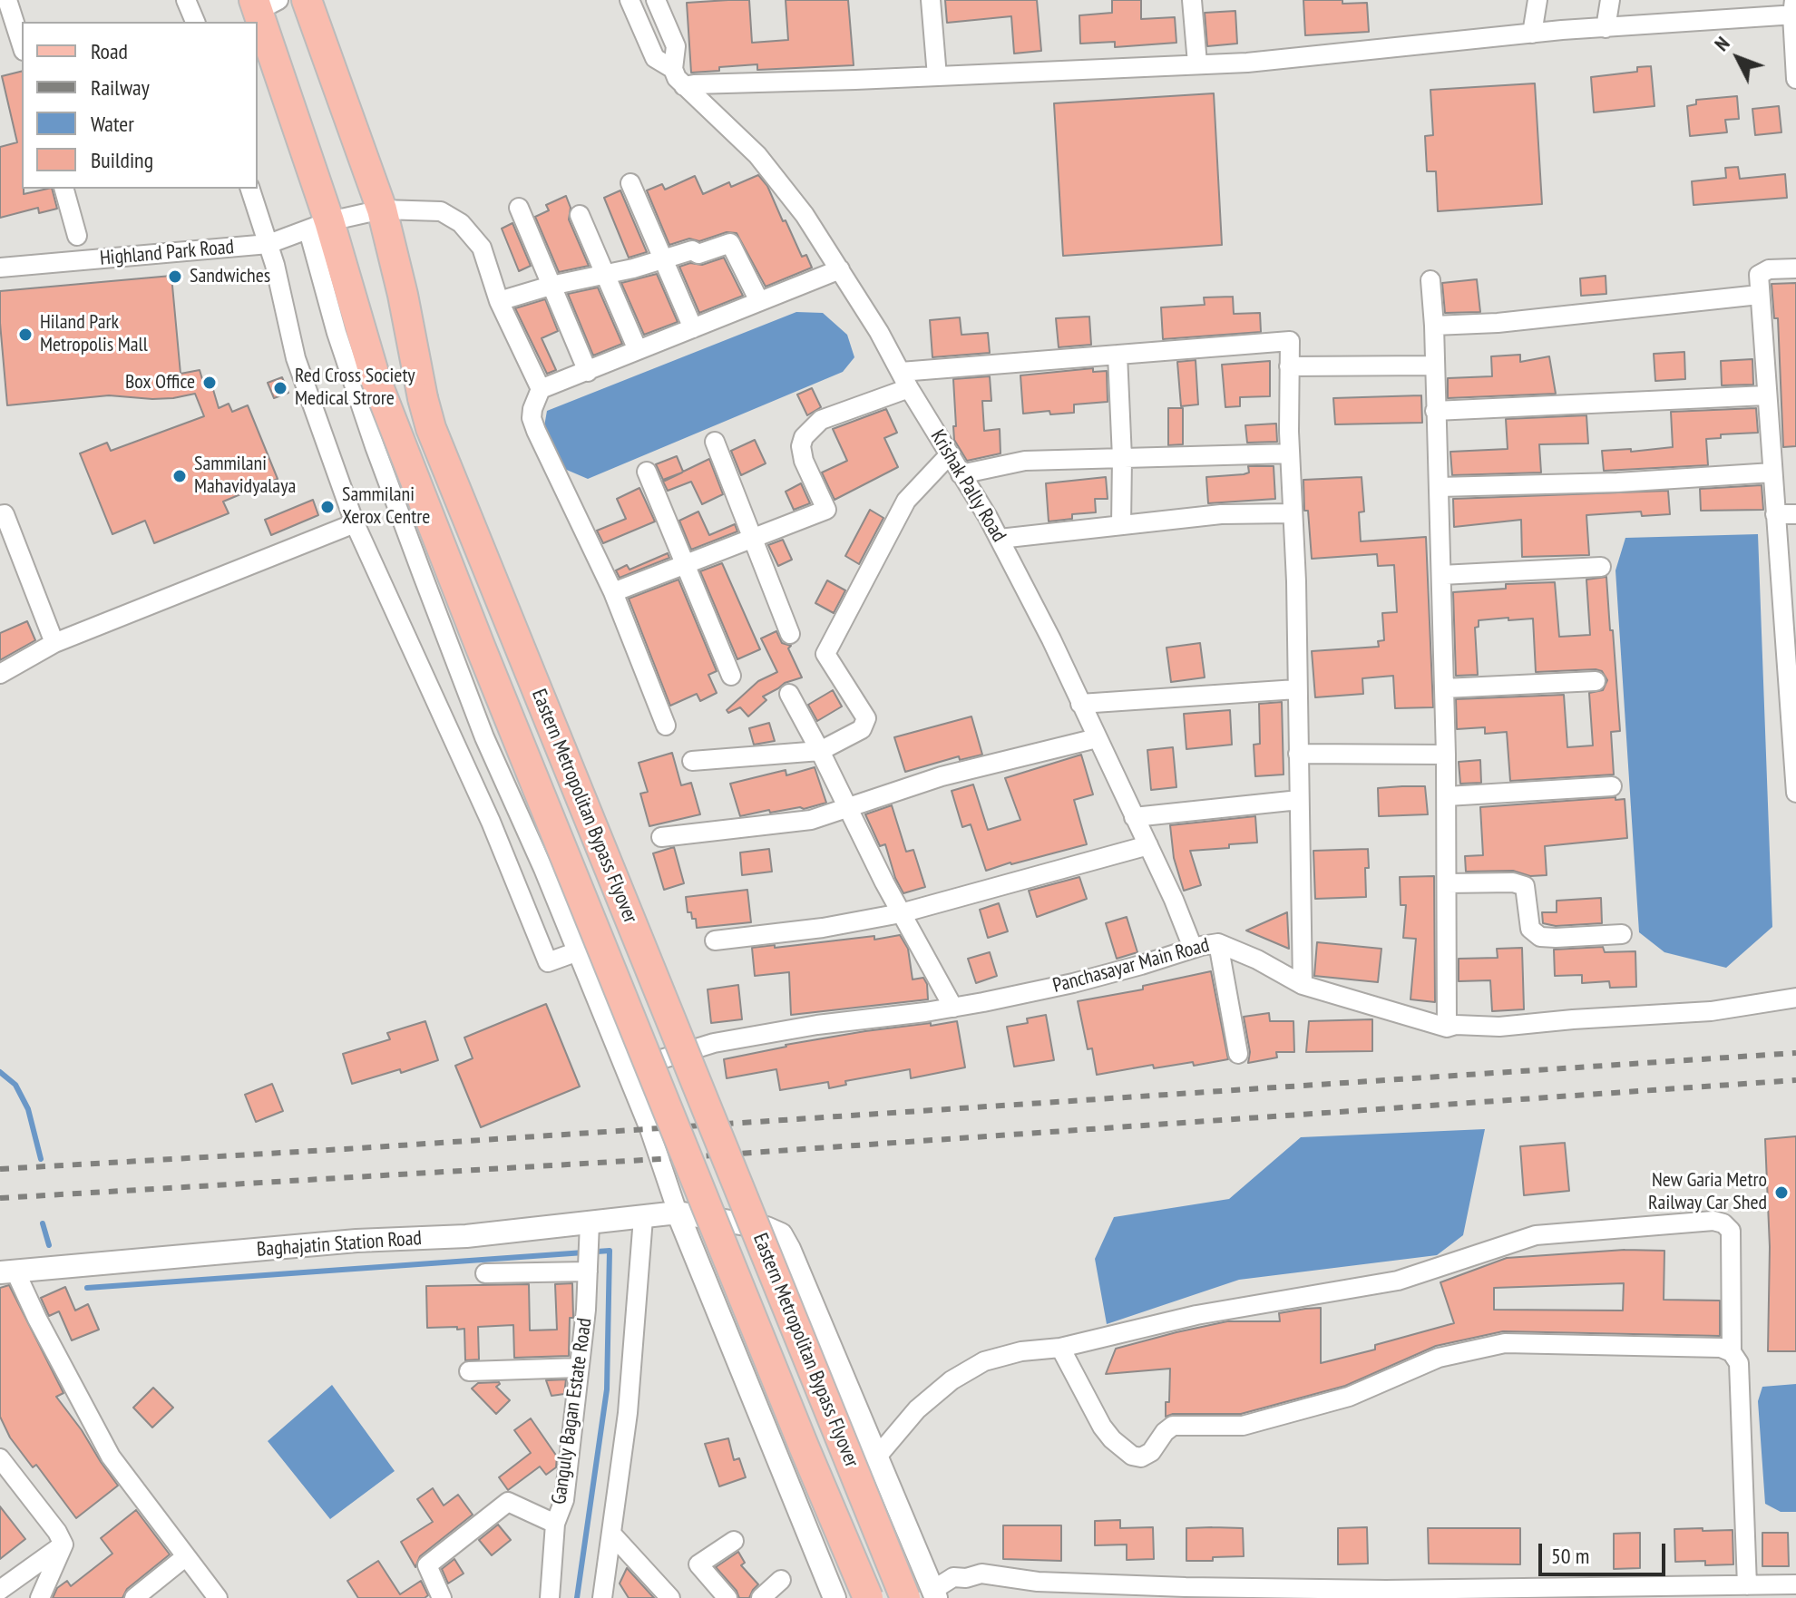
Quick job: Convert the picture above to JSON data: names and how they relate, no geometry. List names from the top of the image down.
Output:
{
  "streets": {
    "main road": ["Eastern Metropolitan Bypass Flyover"],
    "street": [
      "Highland Park Road",
      "Krishak Pally Road",
      "Panchasayar Main Road",
      "Baghajatin Station Road",
      "Ganguly Bagan Estate Road"
    ]
  },
  "crossings": [
    ["Highland Park Road", "Eastern Metropolitan Bypass Flyover"],
    ["Krishak Pally Road", "Panchasayar Main Road"],
    ["Baghajatin Station Road", "Ganguly Bagan Estate Road"]
  ],
  "places": [
    "Sandwiches",
    "Hiland Park Metropolis Mall",
    "Box Office",
    "Red Cross Society Medical Strore",
    "Sammilani Mahavidyalaya",
    "Sammilani Xerox Centre",
    "New Garia Metro Railway Car Shed"
  ],
  "legend": [
    "Road",
    "Railway",
    "Water",
    "Building"
  ],
  "scale_bar": "50 m",
  "north": "top left"
}
